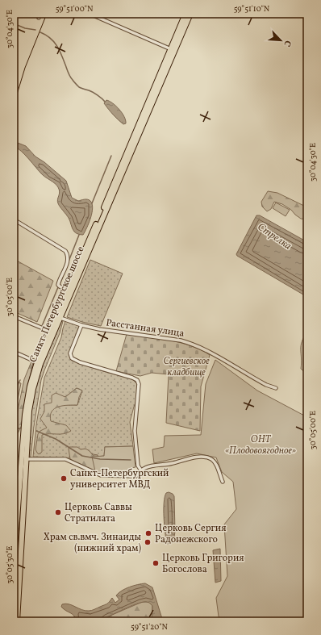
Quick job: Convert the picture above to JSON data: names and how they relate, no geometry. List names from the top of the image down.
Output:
{
  "streets": {
    "main road": ["Санкт-Петербургское шоссе"],
    "street": ["Расстанная улица"]
  },
  "crossings": [
    ["Санкт-Петербургское шоссе", "Расстанная улица"]
  ],
  "water": ["Стрелка"],
  "parks": ["Сергиевское кладбище", "ОНТ «Плодовоягодное»"],
  "places": [
    "Санкт-Петербургский университет МВД",
    "Церковь Саввы Стратилата",
    "Церковь Сергия Радонежского",
    "Храм св.вмч. Зинаиды (нижний храм)",
    "Церковь Григория Богослова"
  ],
  "north": "bottom right",
  "coordinates": [
    "59°51'00\"N",
    "59°51'10\"N",
    "30°04'30\"E",
    "30°05'00\"E",
    "30°05'30\"E",
    "59°51'20\"N"
  ]
}
